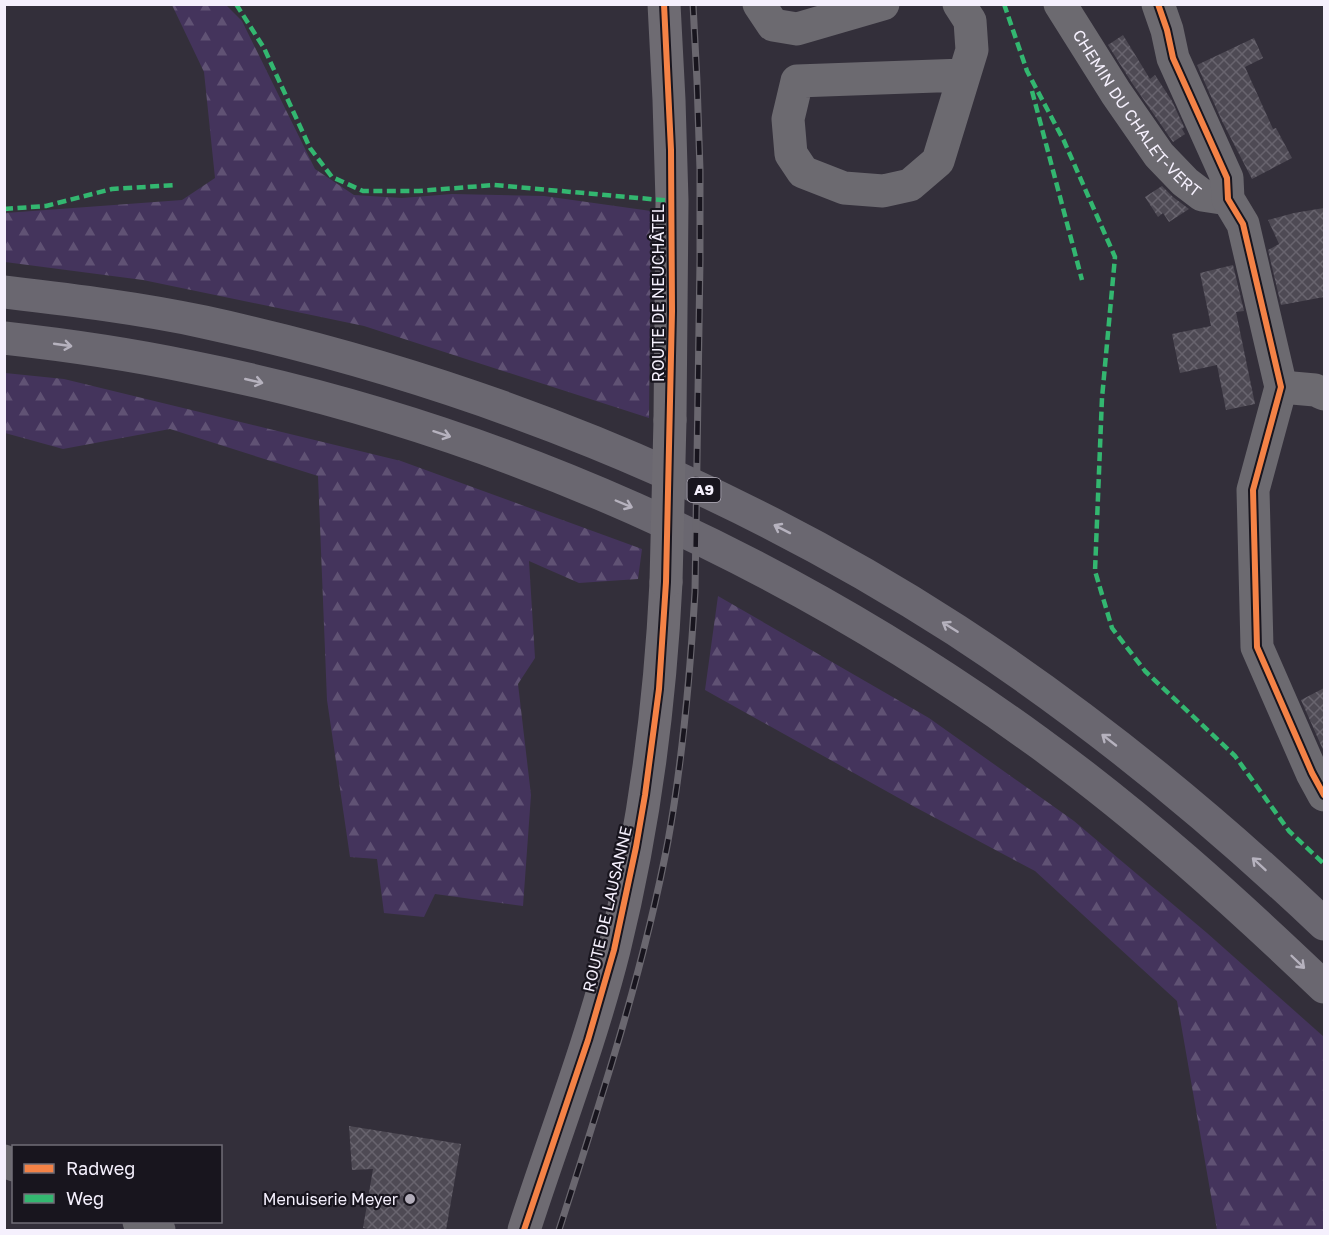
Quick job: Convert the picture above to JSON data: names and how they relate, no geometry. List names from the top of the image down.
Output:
{
  "streets": {
    "highway": ["A9"],
    "main road": ["ROUTE DE NEUCHÂTEL", "ROUTE DE LAUSANNE"],
    "street": ["CHEMIN DU CHALET-VERT"]
  },
  "crossings": [
    ["ROUTE DE NEUCHÂTEL", "ROUTE DE LAUSANNE"]
  ],
  "places": ["Menuiserie Meyer"],
  "legend": ["Radweg", "Weg"]
}
